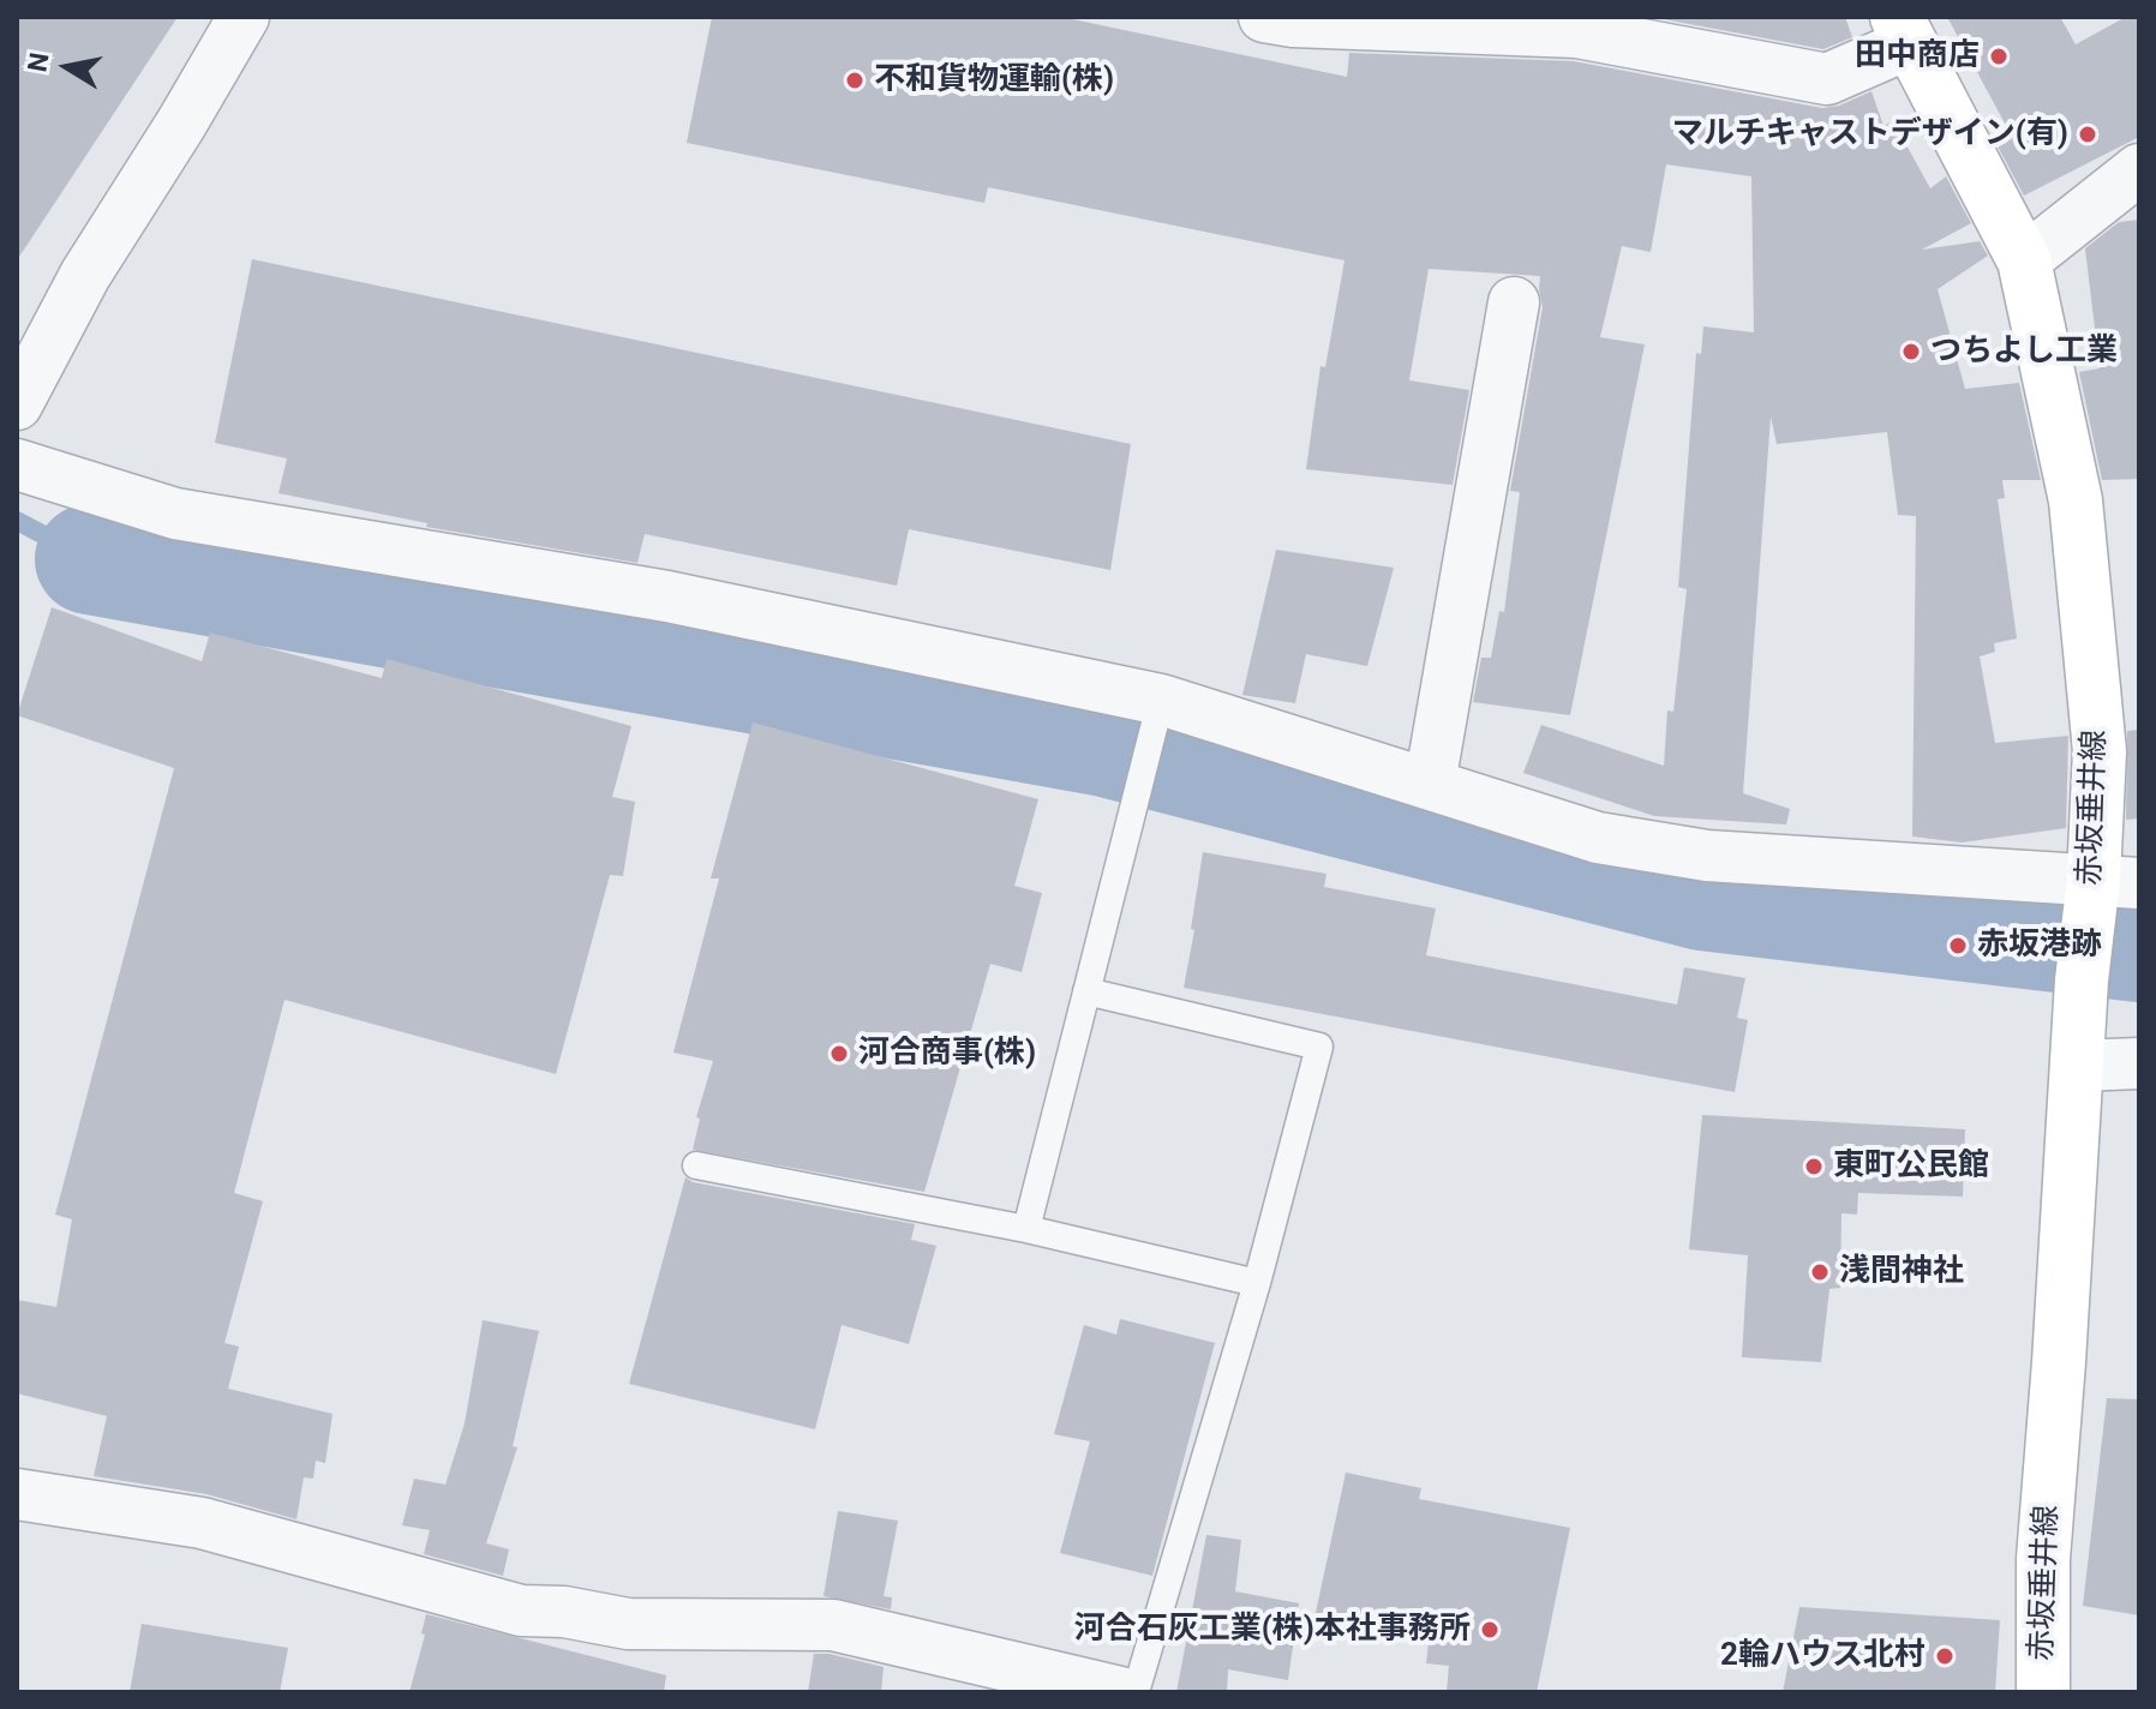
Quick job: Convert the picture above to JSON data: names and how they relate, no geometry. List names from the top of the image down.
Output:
{
  "streets": {
    "main road": ["赤坂垂井線"]
  },
  "places": [
    "田中商店",
    "不和貨物運輸(株)",
    "マルチキャストデザイン(有)",
    "つちよし工業",
    "赤坂港跡",
    "河合商事(株)",
    "東町公民館",
    "浅間神社",
    "河合石灰工業(株)本社事務所",
    "2輪ハウス北村"
  ],
  "north": "left"
}
